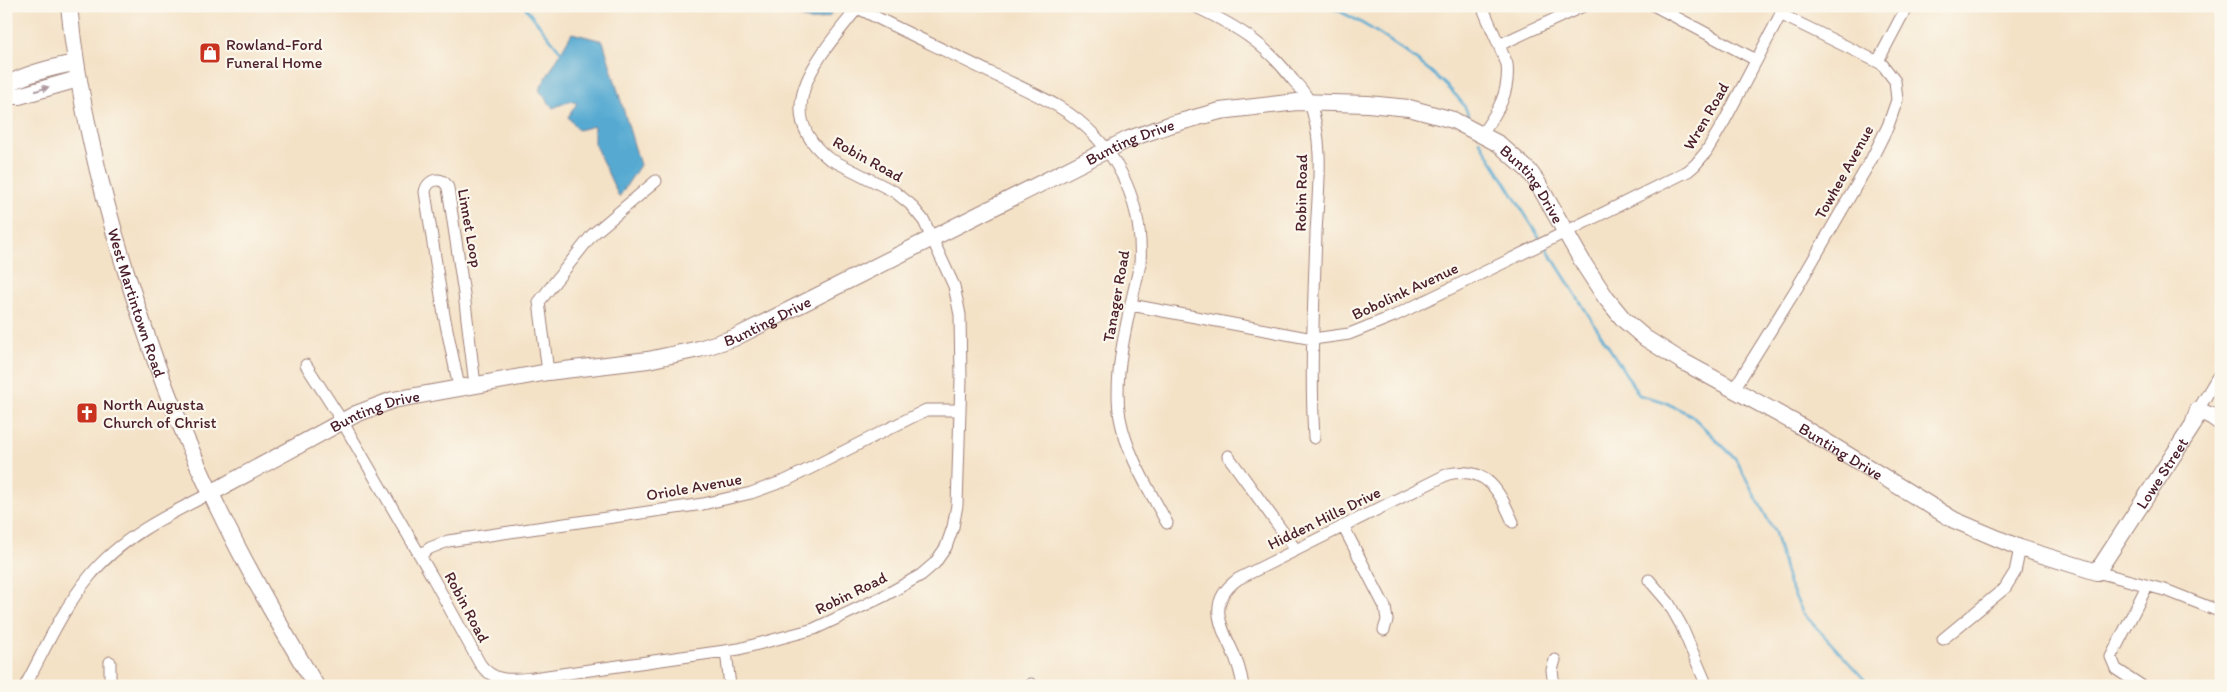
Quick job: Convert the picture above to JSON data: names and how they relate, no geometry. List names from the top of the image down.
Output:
{
  "streets": {
    "street": [
      "Wren Road",
      "Bunting Drive",
      "Robin Road",
      "Towhee Avenue",
      "Linnet Loop",
      "Bobolink Avenue",
      "Tanager Road",
      "West Martintown Road",
      "Lowe Street",
      "Oriole Avenue",
      "Hidden Hills Drive"
    ]
  },
  "crossings": [
    ["Wren Road", "Bunting Drive"],
    ["Wren Road", "Towhee Avenue"],
    ["Wren Road", "Bobolink Avenue"],
    ["Bunting Drive", "Robin Road"],
    ["Bunting Drive", "Towhee Avenue"],
    ["Bunting Drive", "Linnet Loop"],
    ["Bunting Drive", "Bobolink Avenue"],
    ["Bunting Drive", "Tanager Road"],
    ["Bunting Drive", "West Martintown Road"],
    ["Bunting Drive", "Lowe Street"],
    ["Robin Road", "Bobolink Avenue"],
    ["Robin Road", "Tanager Road"],
    ["Robin Road", "Oriole Avenue"],
    ["Bobolink Avenue", "Tanager Road"]
  ],
  "places": {
    "shop": ["Rowland-Ford Funeral Home"],
    "church": ["North Augusta Church of Christ"]
  }
}
